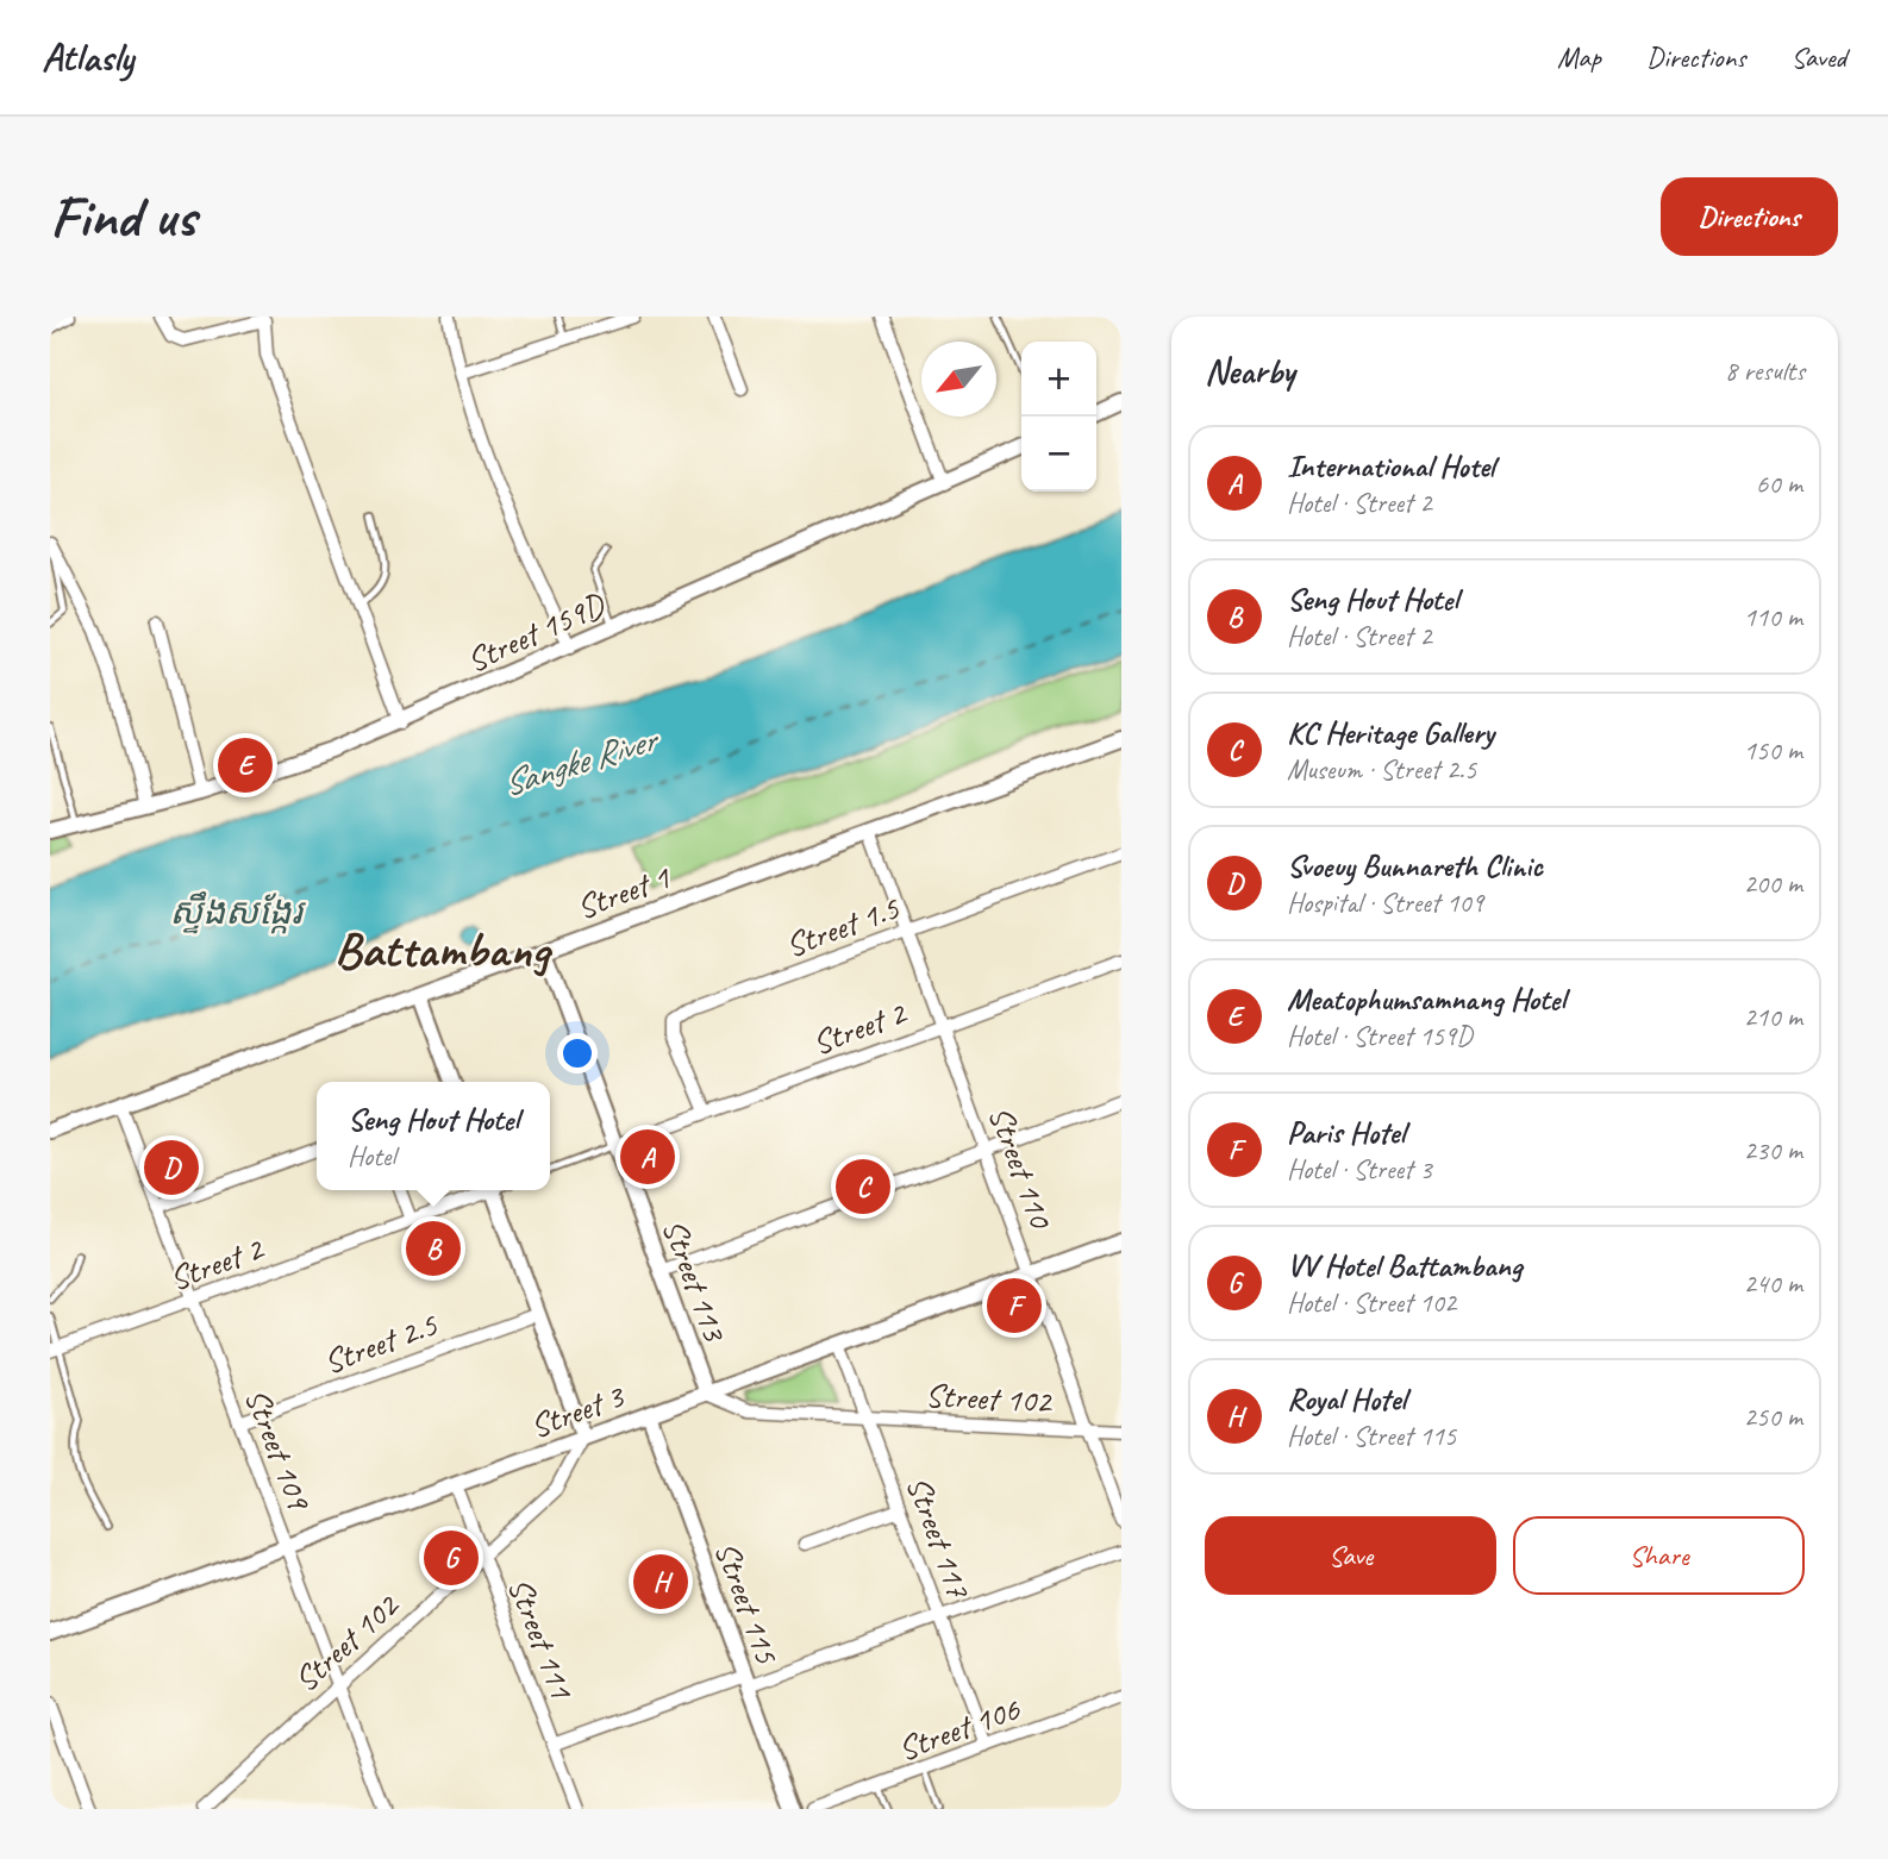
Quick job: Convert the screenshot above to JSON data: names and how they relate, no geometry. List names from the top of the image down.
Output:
{
  "streets": {
    "street": [
      "Street 159D",
      "Street 1",
      "Street 1.5",
      "Street 2",
      "Street 110",
      "Street 113",
      "Street 2.5",
      "Street 102",
      "Street 3",
      "Street 109",
      "Street 117",
      "Street 115",
      "Street 111",
      "Street 106"
    ]
  },
  "crossings": [
    ["Street 1", "Street 110"],
    ["Street 1", "Street 113"],
    ["Street 1", "Street 109"],
    ["Street 1.5", "Street 2"],
    ["Street 1.5", "Street 110"],
    ["Street 2", "Street 110"],
    ["Street 2", "Street 113"],
    ["Street 2", "Street 109"],
    ["Street 110", "Street 102"],
    ["Street 110", "Street 3"],
    ["Street 113", "Street 102"],
    ["Street 113", "Street 3"],
    ["Street 2.5", "Street 109"],
    ["Street 102", "Street 3"],
    ["Street 102", "Street 109"],
    ["Street 102", "Street 117"],
    ["Street 102", "Street 111"],
    ["Street 3", "Street 109"],
    ["Street 3", "Street 117"],
    ["Street 3", "Street 115"],
    ["Street 3", "Street 111"],
    ["Street 117", "Street 106"]
  ],
  "districts": ["Battambang"],
  "water": ["Sangke River", "ស្ទឹងសង្កែរ"],
  "north": "bottom left",
  "page": {
    "header": "Atlasly",
    "nav": ["Map", "Directions", "Saved"],
    "buttons": [
      "Directions",
      ["Save", "Share"]
    ],
    "title": "Find us",
    "heading": ["Nearby", "8 results"],
    "map_buttons": ["+", "−"],
    "list": [
      {
        "mark": "A",
        "name": "International Hotel",
        "note": "Hotel · Street 2",
        "value": "60 m"
      },
      {
        "mark": "B",
        "name": "Seng Hout Hotel",
        "note": "Hotel · Street 2",
        "value": "110 m"
      },
      {
        "mark": "C",
        "name": "KC Heritage Gallery",
        "note": "Museum · Street 2.5",
        "value": "150 m"
      },
      {
        "mark": "D",
        "name": "Svoeuy Bunnareth Clinic",
        "note": "Hospital · Street 109",
        "value": "200 m"
      },
      {
        "mark": "E",
        "name": "Meatophumsamnang Hotel",
        "note": "Hotel · Street 159D",
        "value": "210 m"
      },
      {
        "mark": "F",
        "name": "Paris Hotel",
        "note": "Hotel · Street 3",
        "value": "230 m"
      },
      {
        "mark": "G",
        "name": "VV Hotel Battambang",
        "note": "Hotel · Street 102",
        "value": "240 m"
      },
      {
        "mark": "H",
        "name": "Royal Hotel",
        "note": "Hotel · Street 115",
        "value": "250 m"
      }
    ],
    "pins": [
      "E",
      "A",
      "D",
      "C",
      "B",
      "F",
      "G",
      "H"
    ],
    "popup": ["Seng Hout Hotel", "Hotel"]
  }
}
